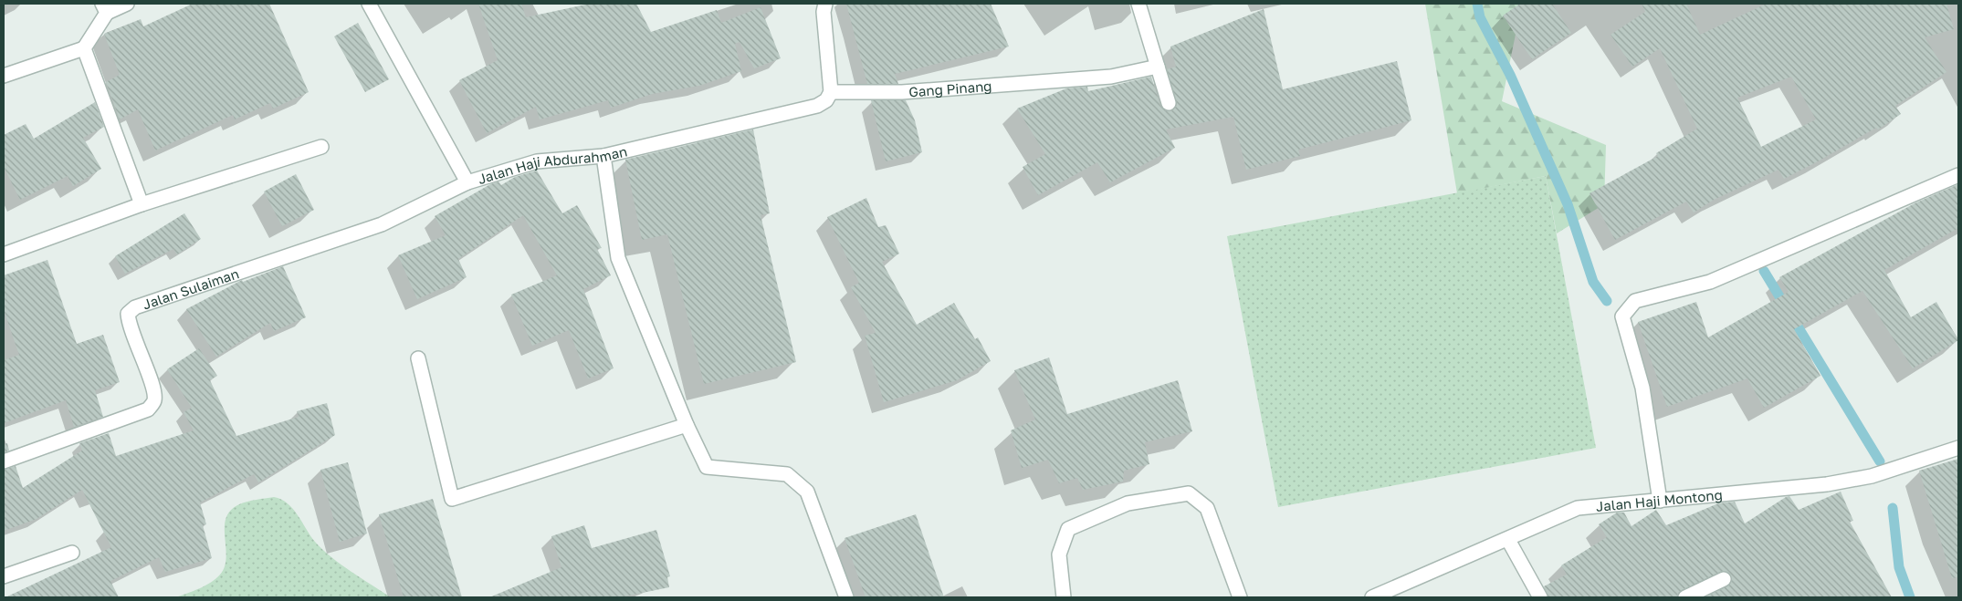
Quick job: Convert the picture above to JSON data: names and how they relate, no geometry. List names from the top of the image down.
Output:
{
  "streets": {
    "street": [
      "Gang Pinang",
      "Jalan Haji Abdurahman",
      "Jalan Sulaiman",
      "Jalan Haji Montong"
    ]
  },
  "crossings": [
    ["Gang Pinang", "Jalan Haji Abdurahman"],
    ["Jalan Haji Abdurahman", "Jalan Sulaiman"]
  ]
}
